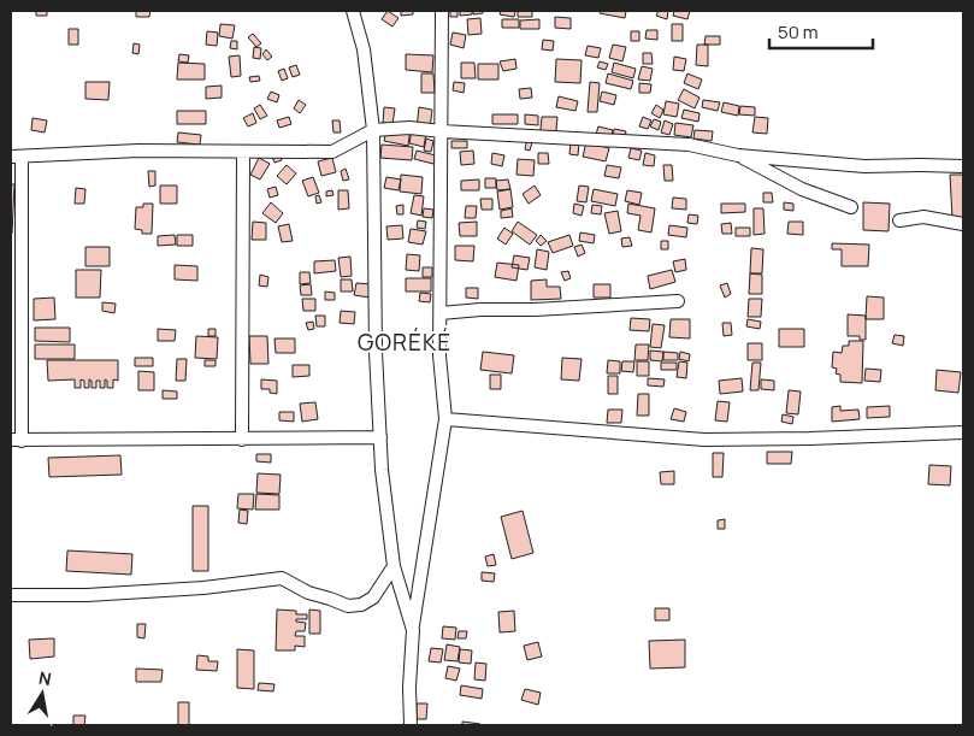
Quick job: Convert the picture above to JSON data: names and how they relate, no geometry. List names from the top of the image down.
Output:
{
  "districts": ["GORÉKÉ"],
  "scale_bar": "50 m",
  "north": "top"
}
